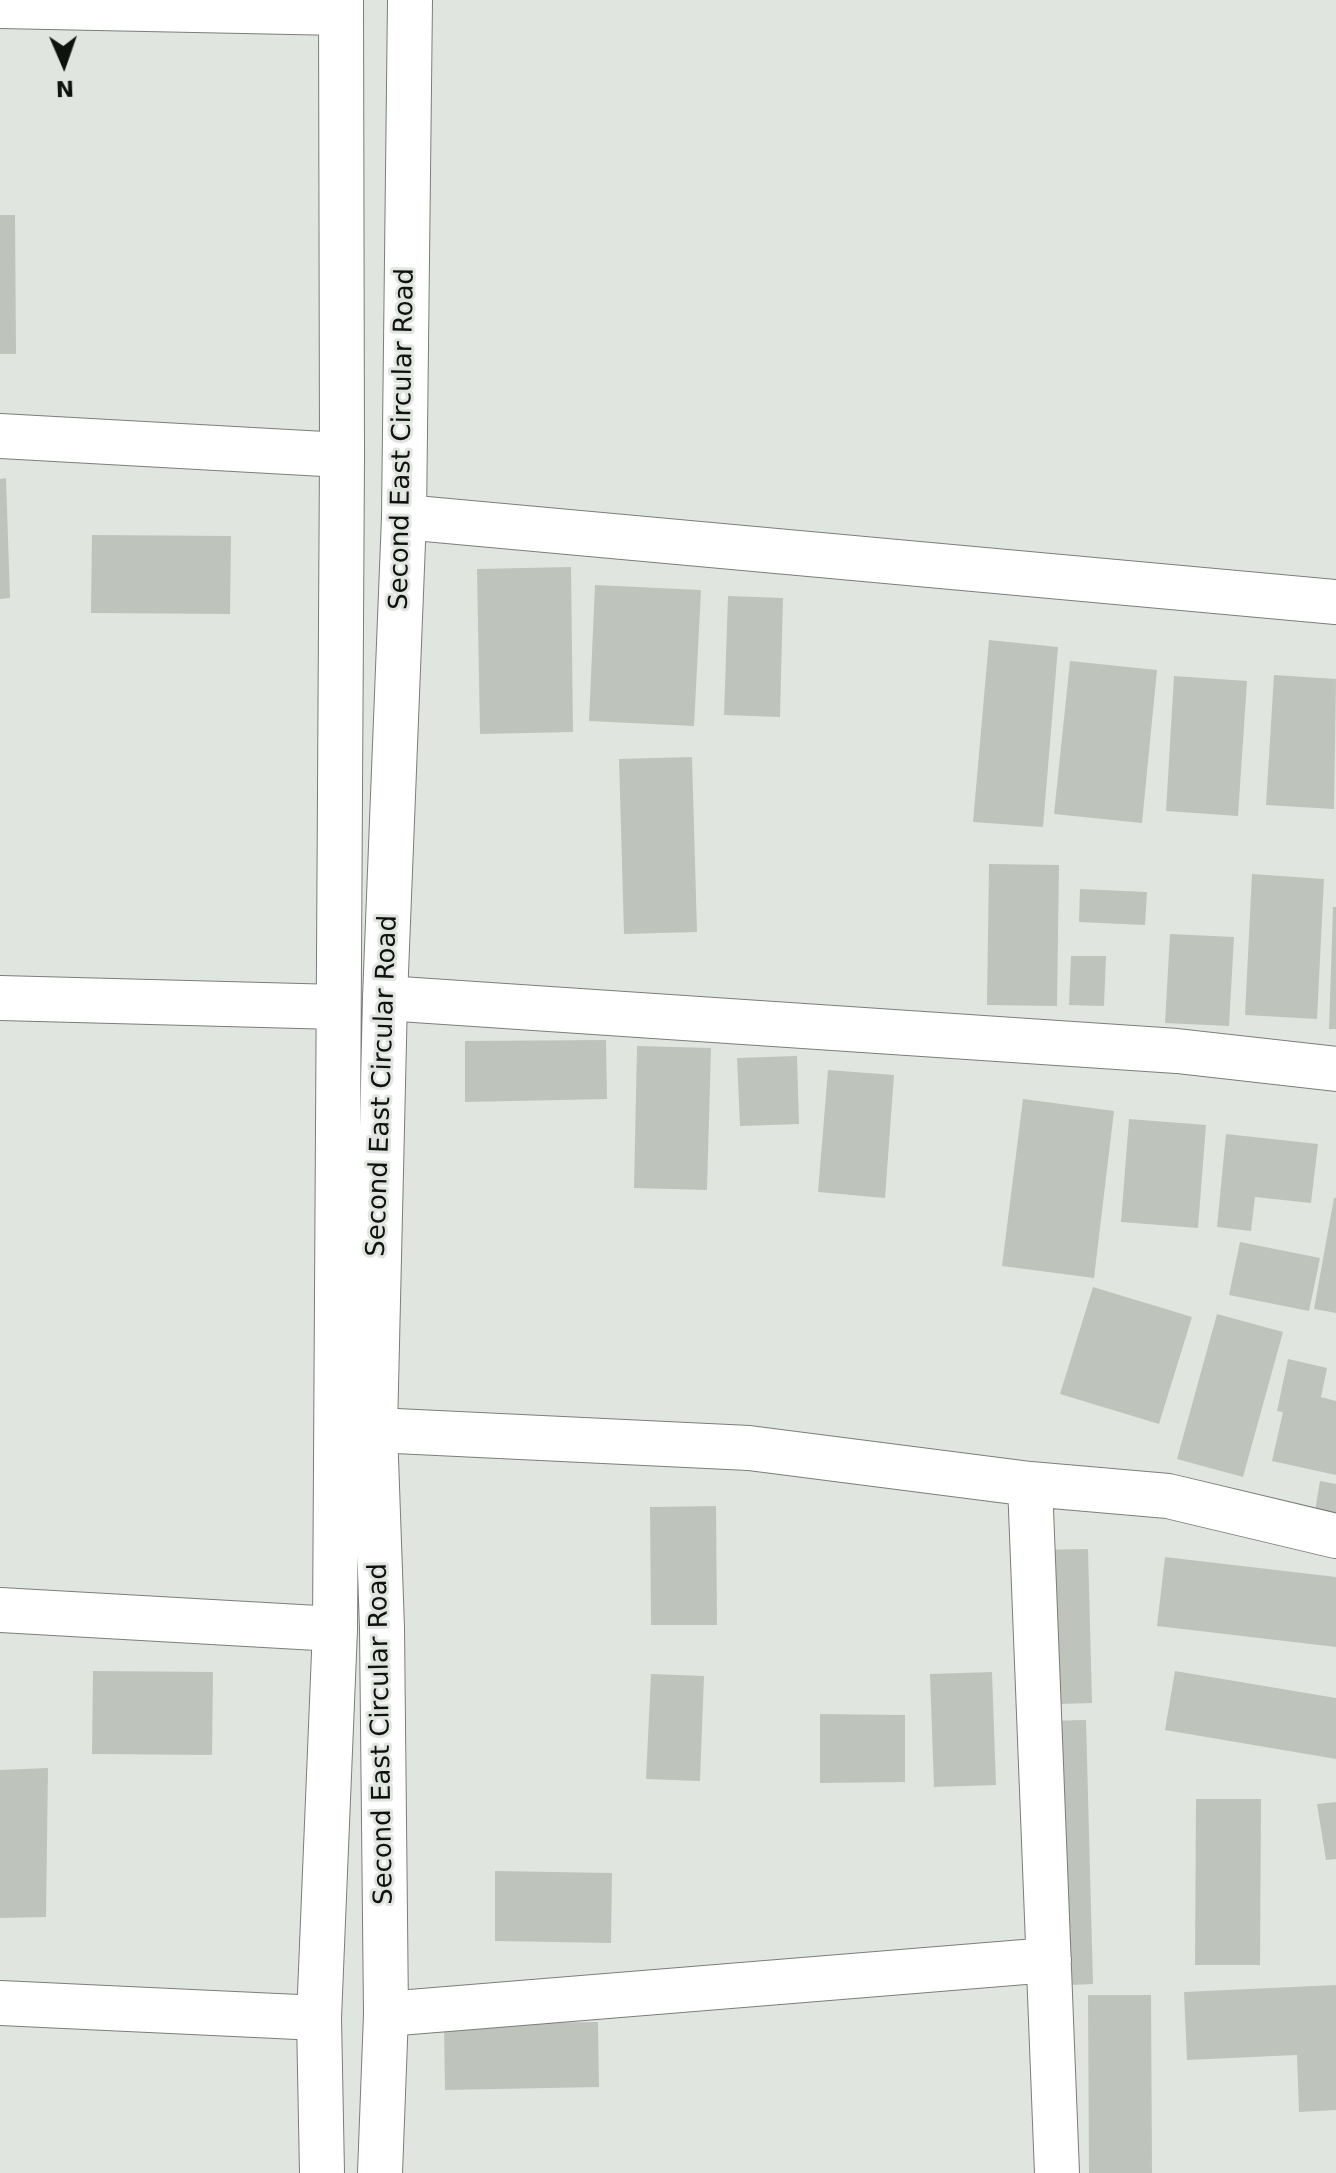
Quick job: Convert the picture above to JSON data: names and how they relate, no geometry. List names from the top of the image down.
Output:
{
  "streets": {
    "street": ["Second East Circular Road"]
  },
  "north": "bottom"
}
